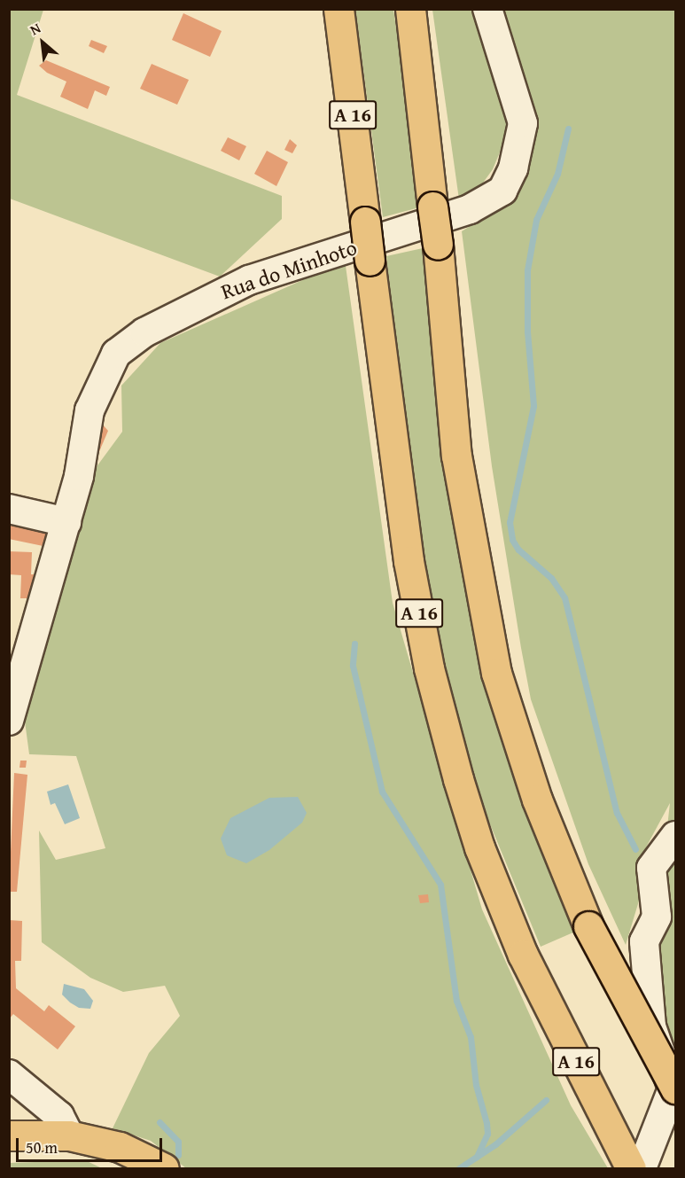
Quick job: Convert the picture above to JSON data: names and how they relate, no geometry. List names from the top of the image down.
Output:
{
  "streets": {
    "main road": ["A 16"],
    "street": ["Rua do Minhoto"]
  },
  "scale_bar": "50 m",
  "north": "top left"
}
